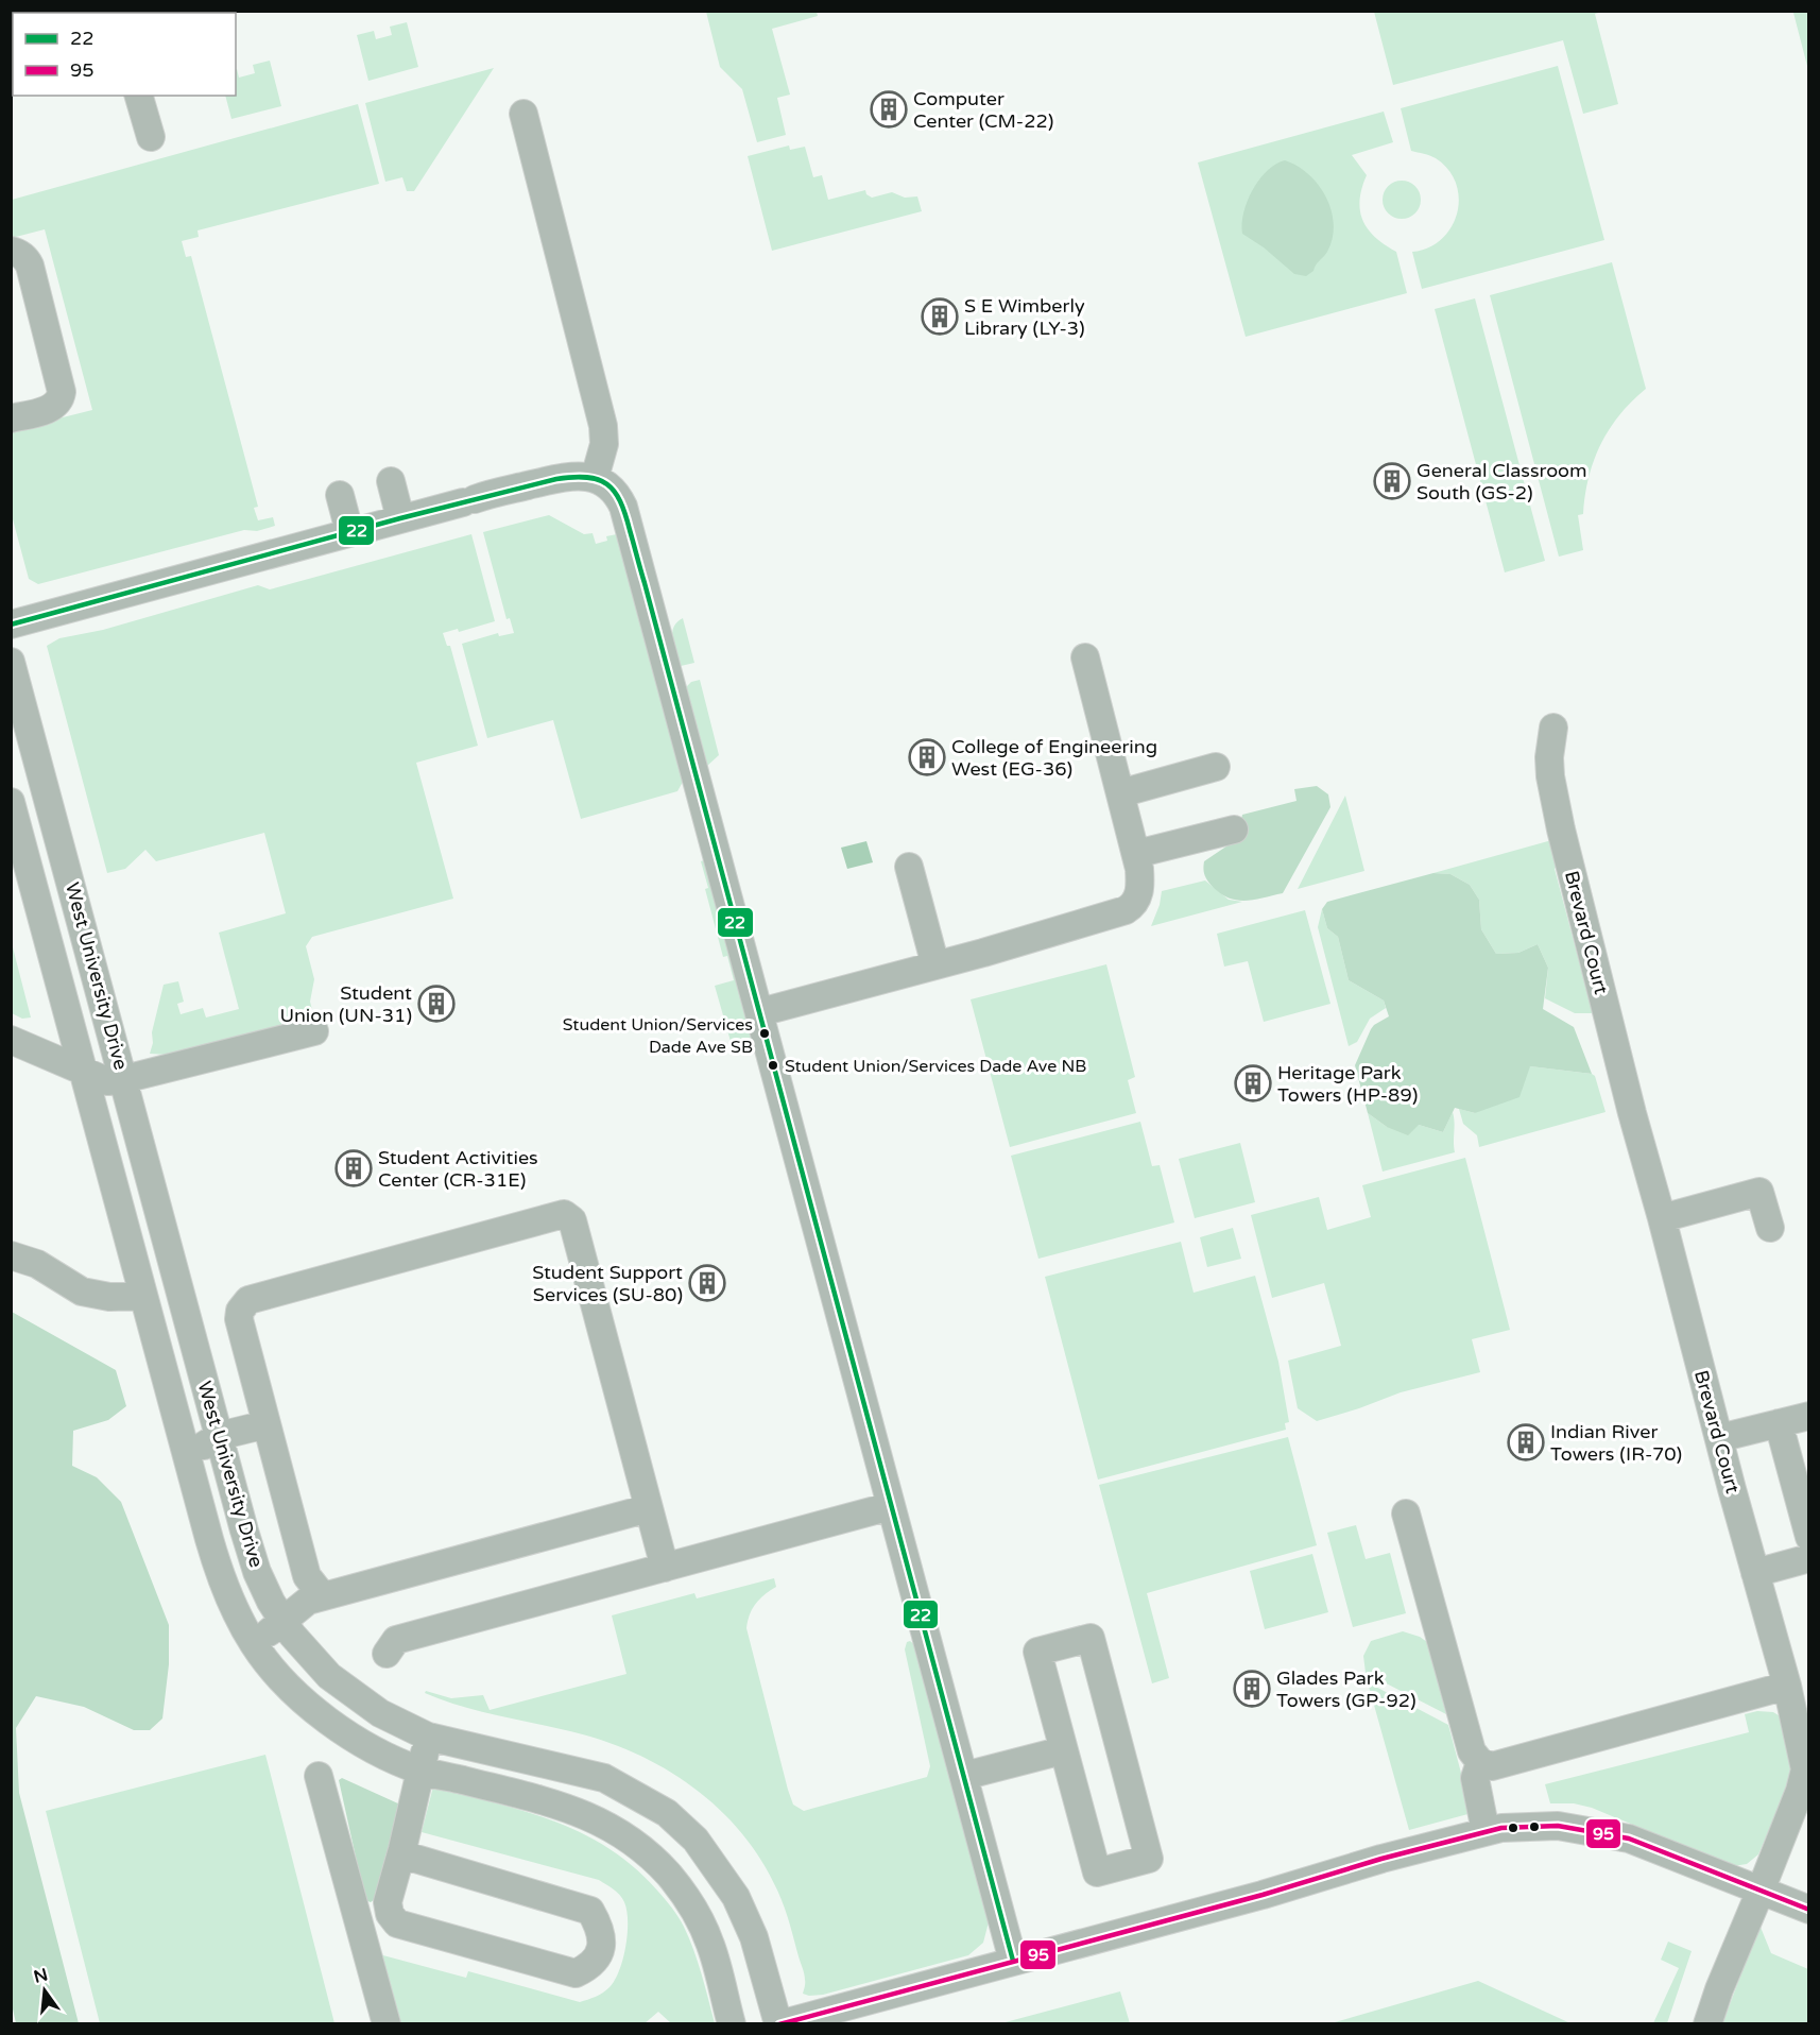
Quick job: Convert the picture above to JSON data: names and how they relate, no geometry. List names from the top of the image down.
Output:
{
  "streets": {
    "street": ["Brevard Court", "West University Drive"]
  },
  "places": {
    "building": [
      "Computer Center (CM-22)",
      "S E Wimberly Library (LY-3)",
      "General Classroom South (GS-2)",
      "College of Engineering West (EG-36)",
      "Student Union (UN-31)",
      "Heritage Park Towers (HP-89)",
      "Student Activities Center (CR-31E)",
      "Student Support Services (SU-80)",
      "Indian River Towers (IR-70)",
      "Glades Park Towers (GP-92)"
    ],
    "other": ["Student Union/Services Dade Ave SB", "Student Union/Services Dade Ave NB"]
  },
  "lines": ["transit line 22", "transit line 95"],
  "legend": ["22", "95"],
  "north": "top"
}
